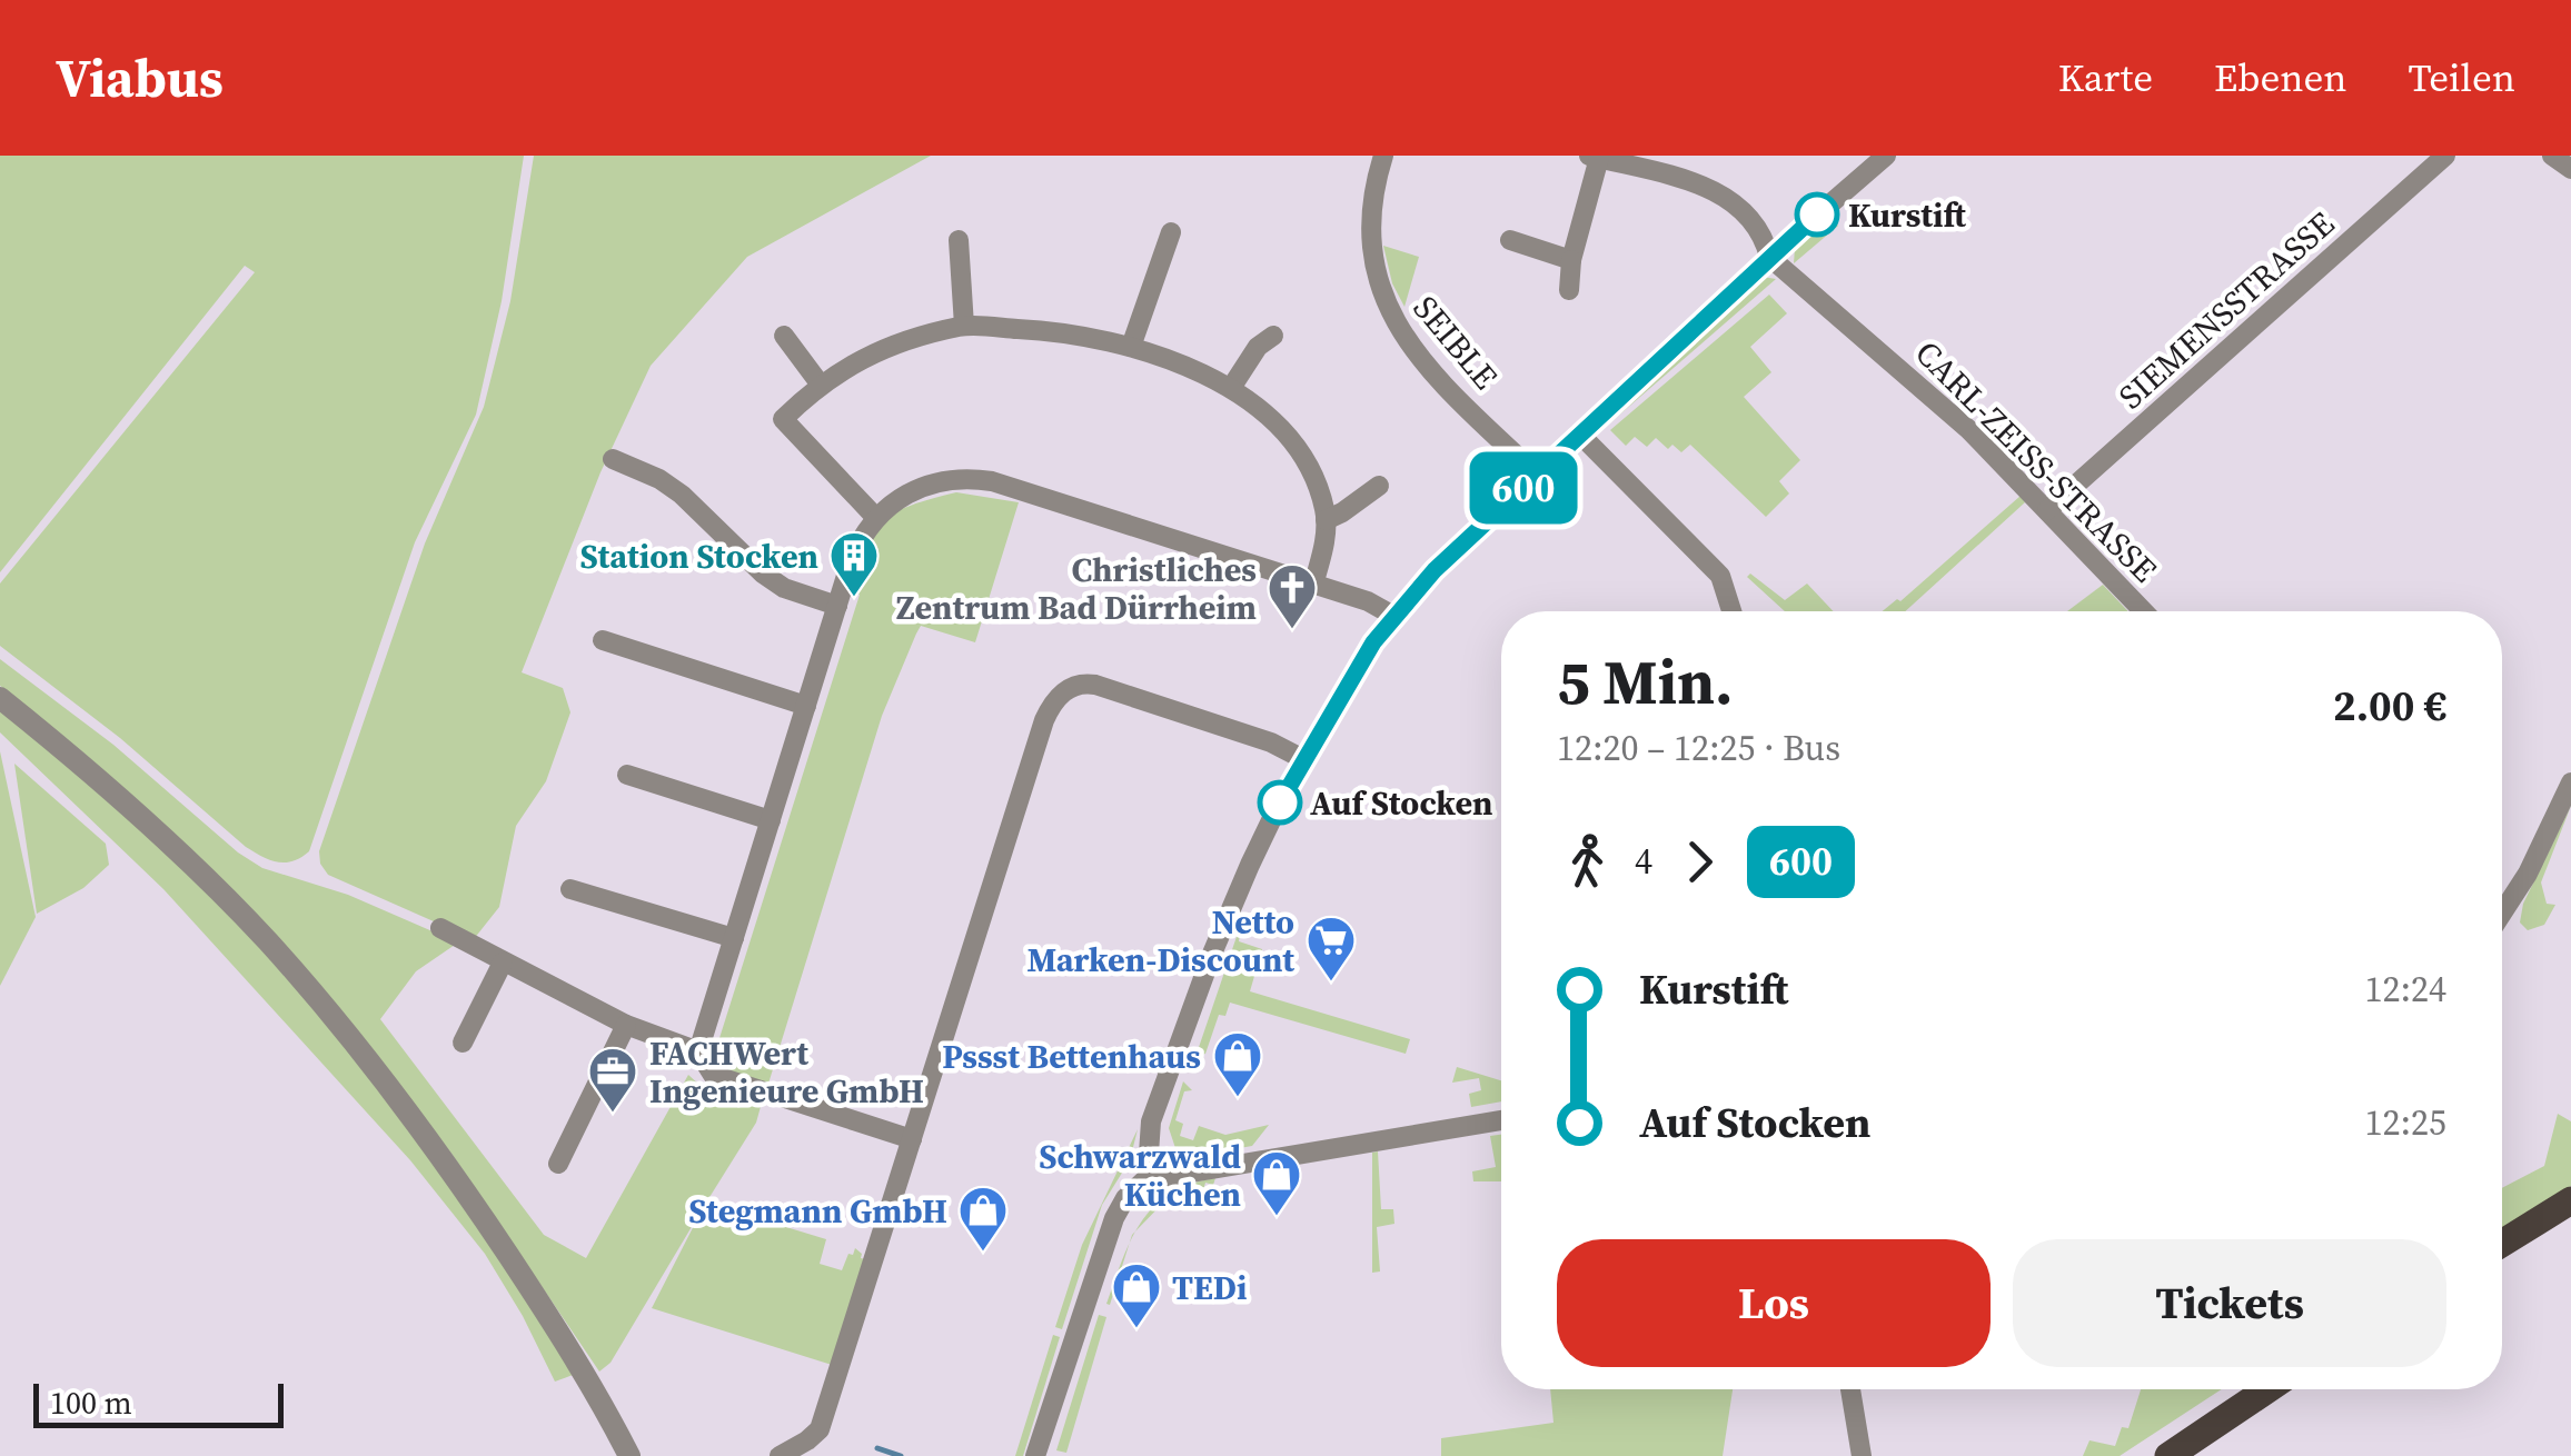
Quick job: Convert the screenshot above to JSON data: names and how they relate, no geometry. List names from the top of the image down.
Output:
{
  "streets": {
    "street": ["SIEMENSSTRASSE", "SEIBLE", "CARL-ZEISS-STRASSE"]
  },
  "crossings": [
    ["SIEMENSSTRASSE", "CARL-ZEISS-STRASSE"]
  ],
  "places": {
    "other": ["Kurstift", "Auf Stocken"],
    "building": ["Station Stocken"],
    "church": ["Christliches Zentrum Bad Dürrheim"],
    "supermarket": ["Netto Marken-Discount"],
    "shop": [
      "Pssst Bettenhaus",
      "Schwarzwald Küchen",
      "Stegmann GmbH",
      "TEDi"
    ],
    "office": ["FACHWert Ingenieure GmbH"]
  },
  "lines": ["bus line 600"],
  "scale_bar": "100 m",
  "page": {
    "header": "Viabus",
    "nav": ["Karte", "Ebenen", "Teilen"],
    "on_map": "600",
    "heading": ["5 Min.", "12:20 – 12:25 · Bus", "2.00 €"],
    "legs": ["4", "600"],
    "list": [
      {
        "name": "Kurstift",
        "value": "12:24"
      },
      {
        "name": "Auf Stocken",
        "value": "12:25"
      }
    ],
    "buttons": ["Los", "Tickets"],
    "scale": "100 m"
  }
}
